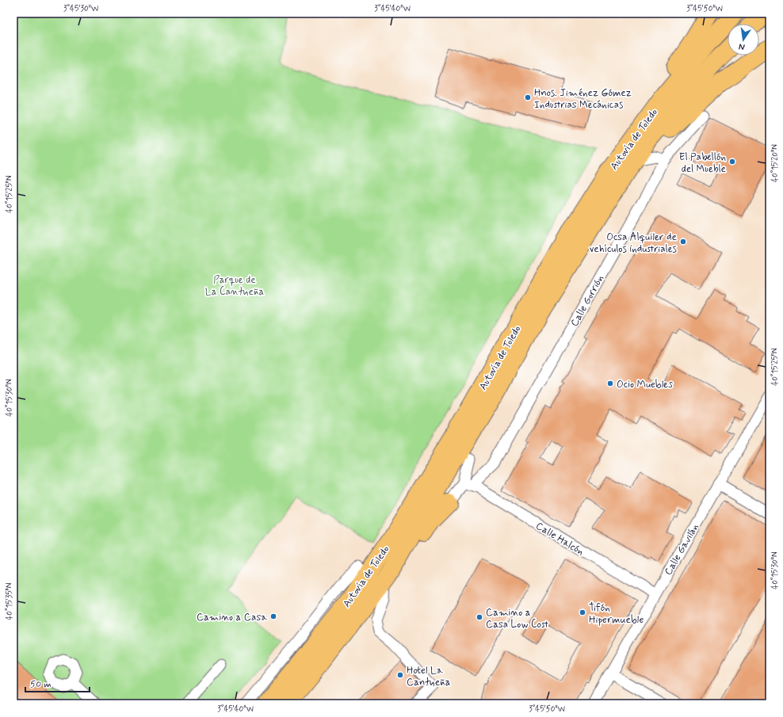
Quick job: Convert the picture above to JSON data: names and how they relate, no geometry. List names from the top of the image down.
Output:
{
  "streets": {
    "highway": ["Autovía de Toledo"],
    "street": ["Calle Gorrión", "Calle Halcón", "Calle Gavilán"]
  },
  "crossings": [
    ["Calle Gorrión", "Calle Halcón"],
    ["Calle Halcón", "Calle Gavilán"]
  ],
  "parks": ["Parque de La Cantueña"],
  "places": [
    "Hnos. Jiménez Gómez Industrias Mecánicas",
    "El Pabellón del Mueble",
    "Ocsa Alquiler de vehículos industriales",
    "Ocio Muebles",
    "Tifón Hipermueble",
    "Camino a Casa",
    "Camino a Casa Low Cost",
    "Hotel La Cantueña"
  ],
  "scale_bar": "50 m",
  "north": "bottom",
  "coordinates": [
    "3°45'30\"W",
    "3°45'40\"W",
    "3°45'50\"W",
    "40°15'20\"N",
    "40°15'25\"N",
    "40°15'30\"N",
    "40°15'35\"N"
  ]
}
